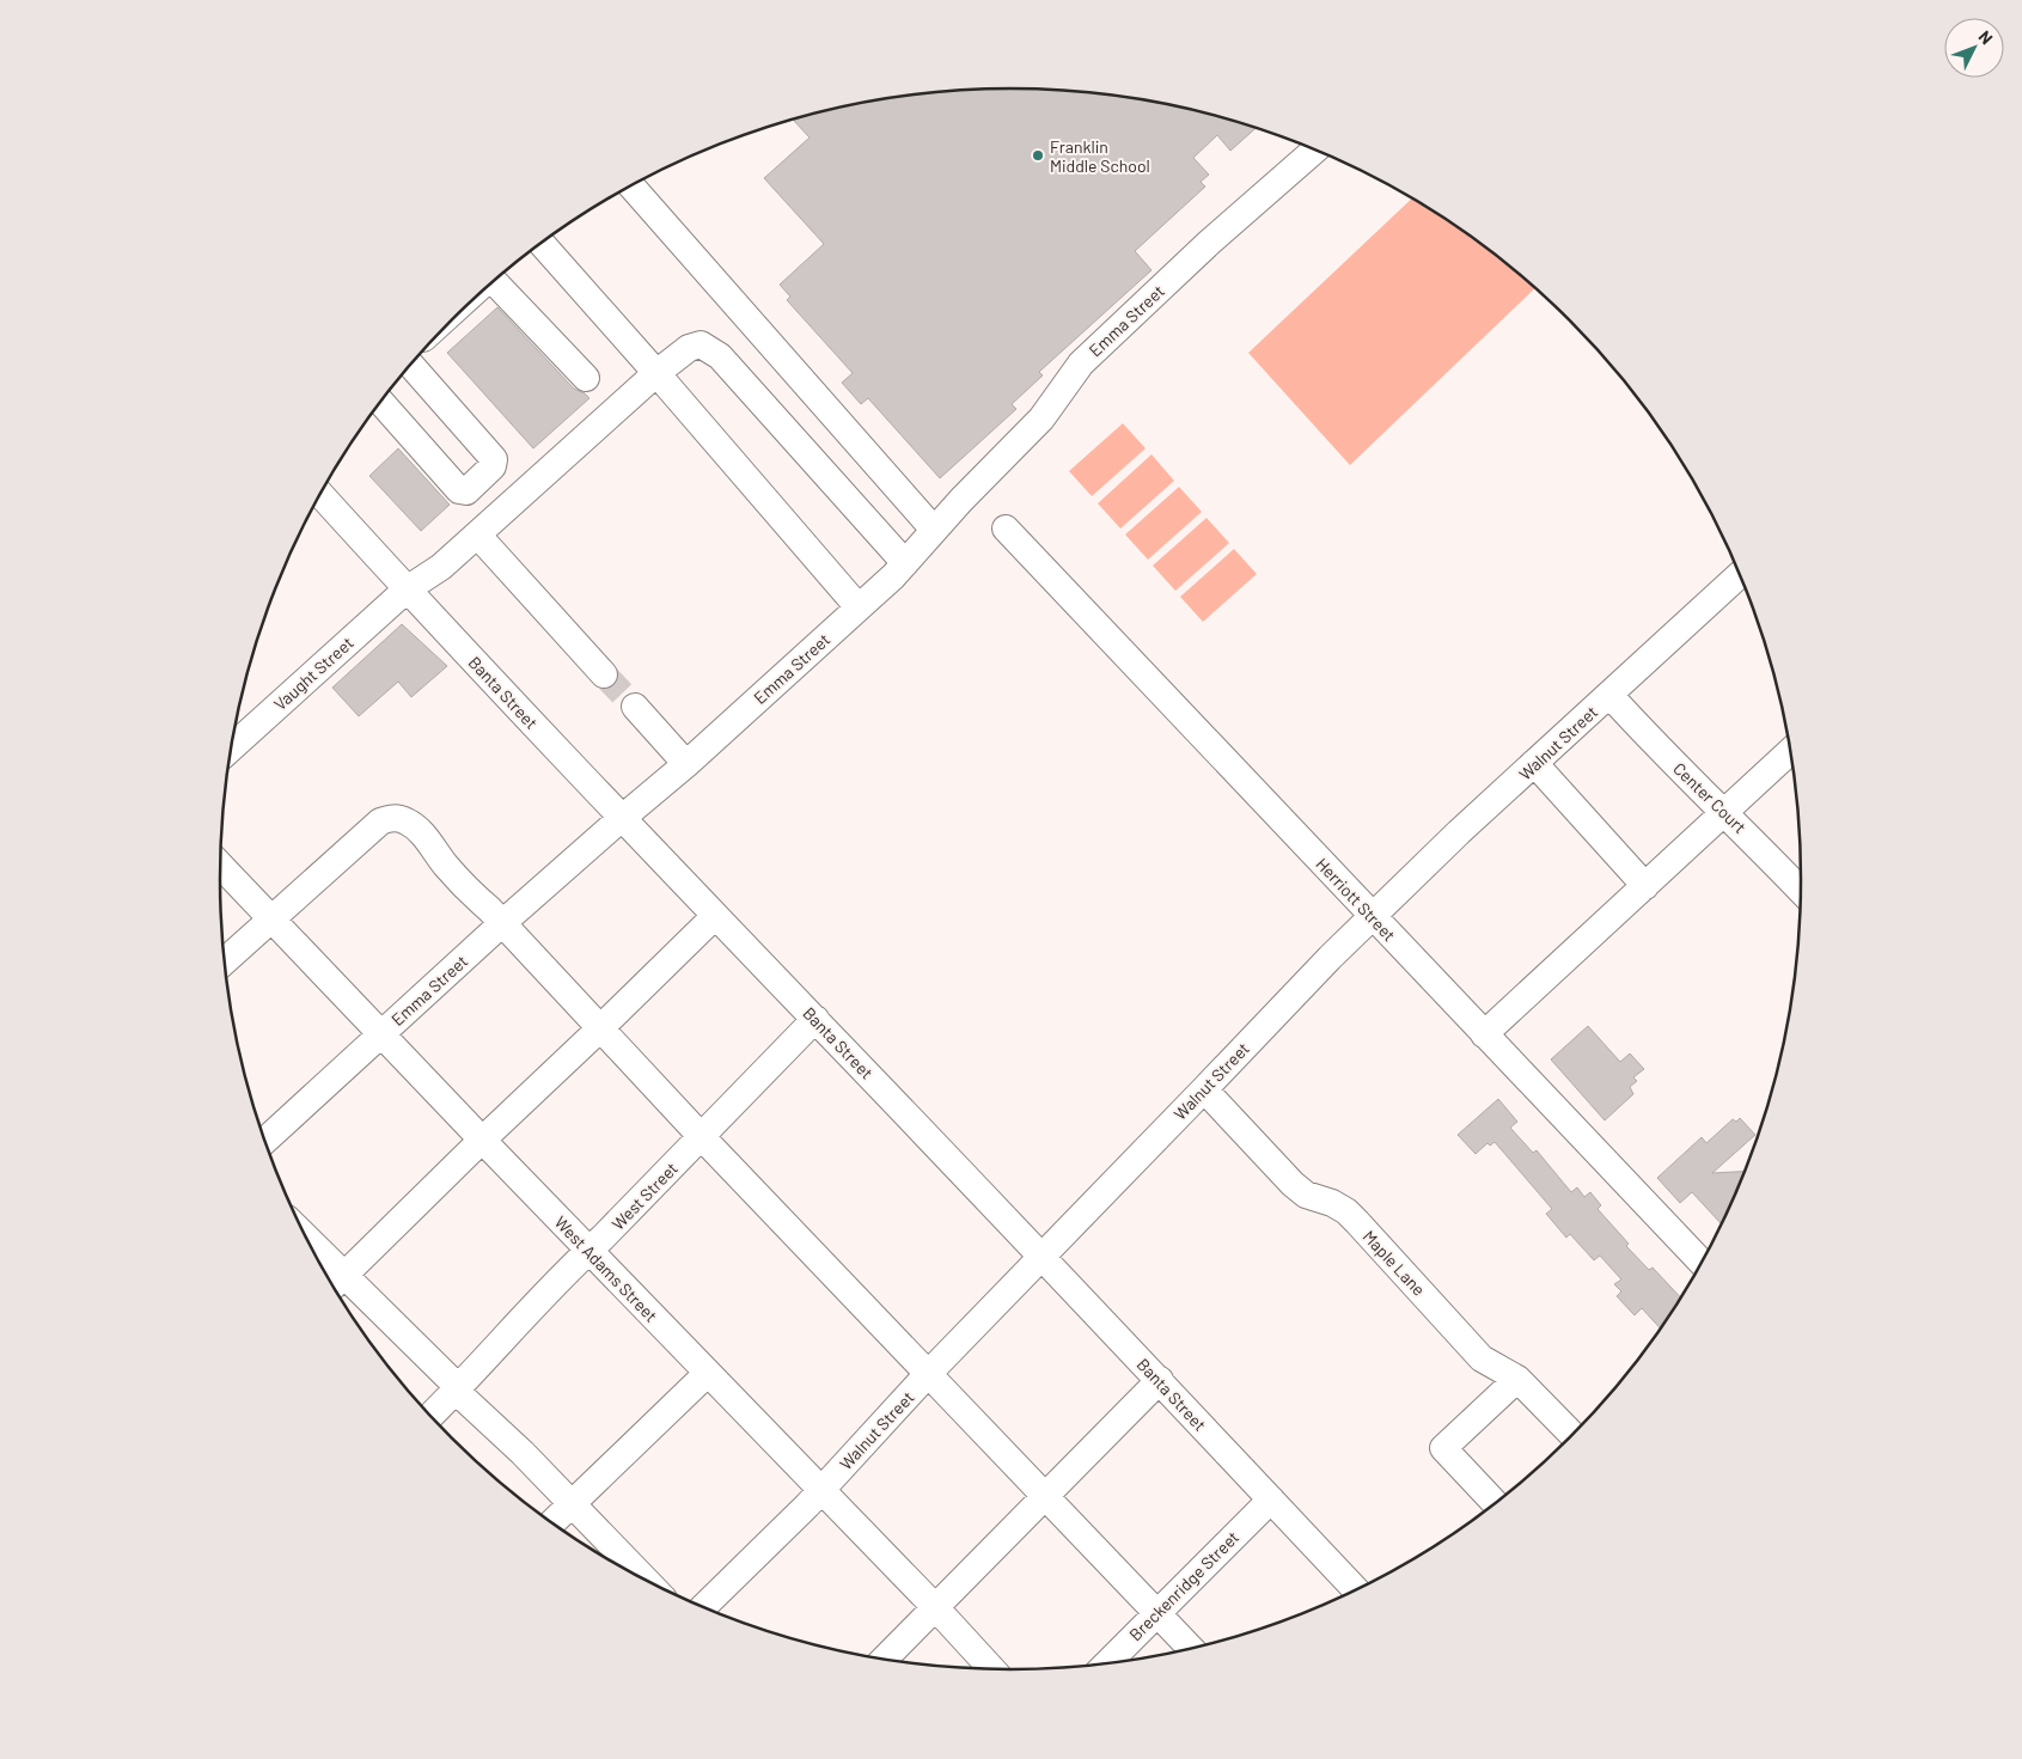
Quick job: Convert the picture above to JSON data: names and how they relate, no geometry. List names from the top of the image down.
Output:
{
  "streets": {
    "street": [
      "Emma Street",
      "Vaught Street",
      "Banta Street",
      "Walnut Street",
      "Center Court",
      "Herriott Street",
      "West Street",
      "Maple Lane",
      "West Adams Street",
      "Breckenridge Street"
    ]
  },
  "crossings": [
    ["Emma Street", "Vaught Street"],
    ["Emma Street", "Banta Street"],
    ["Emma Street", "West Adams Street"],
    ["Vaught Street", "Banta Street"],
    ["Banta Street", "Walnut Street"],
    ["Banta Street", "West Street"],
    ["Banta Street", "Breckenridge Street"],
    ["Walnut Street", "Center Court"],
    ["Walnut Street", "Herriott Street"],
    ["Walnut Street", "Maple Lane"],
    ["Walnut Street", "West Adams Street"],
    ["West Street", "West Adams Street"]
  ],
  "places": ["Franklin Middle School"],
  "north": "top right"
}
